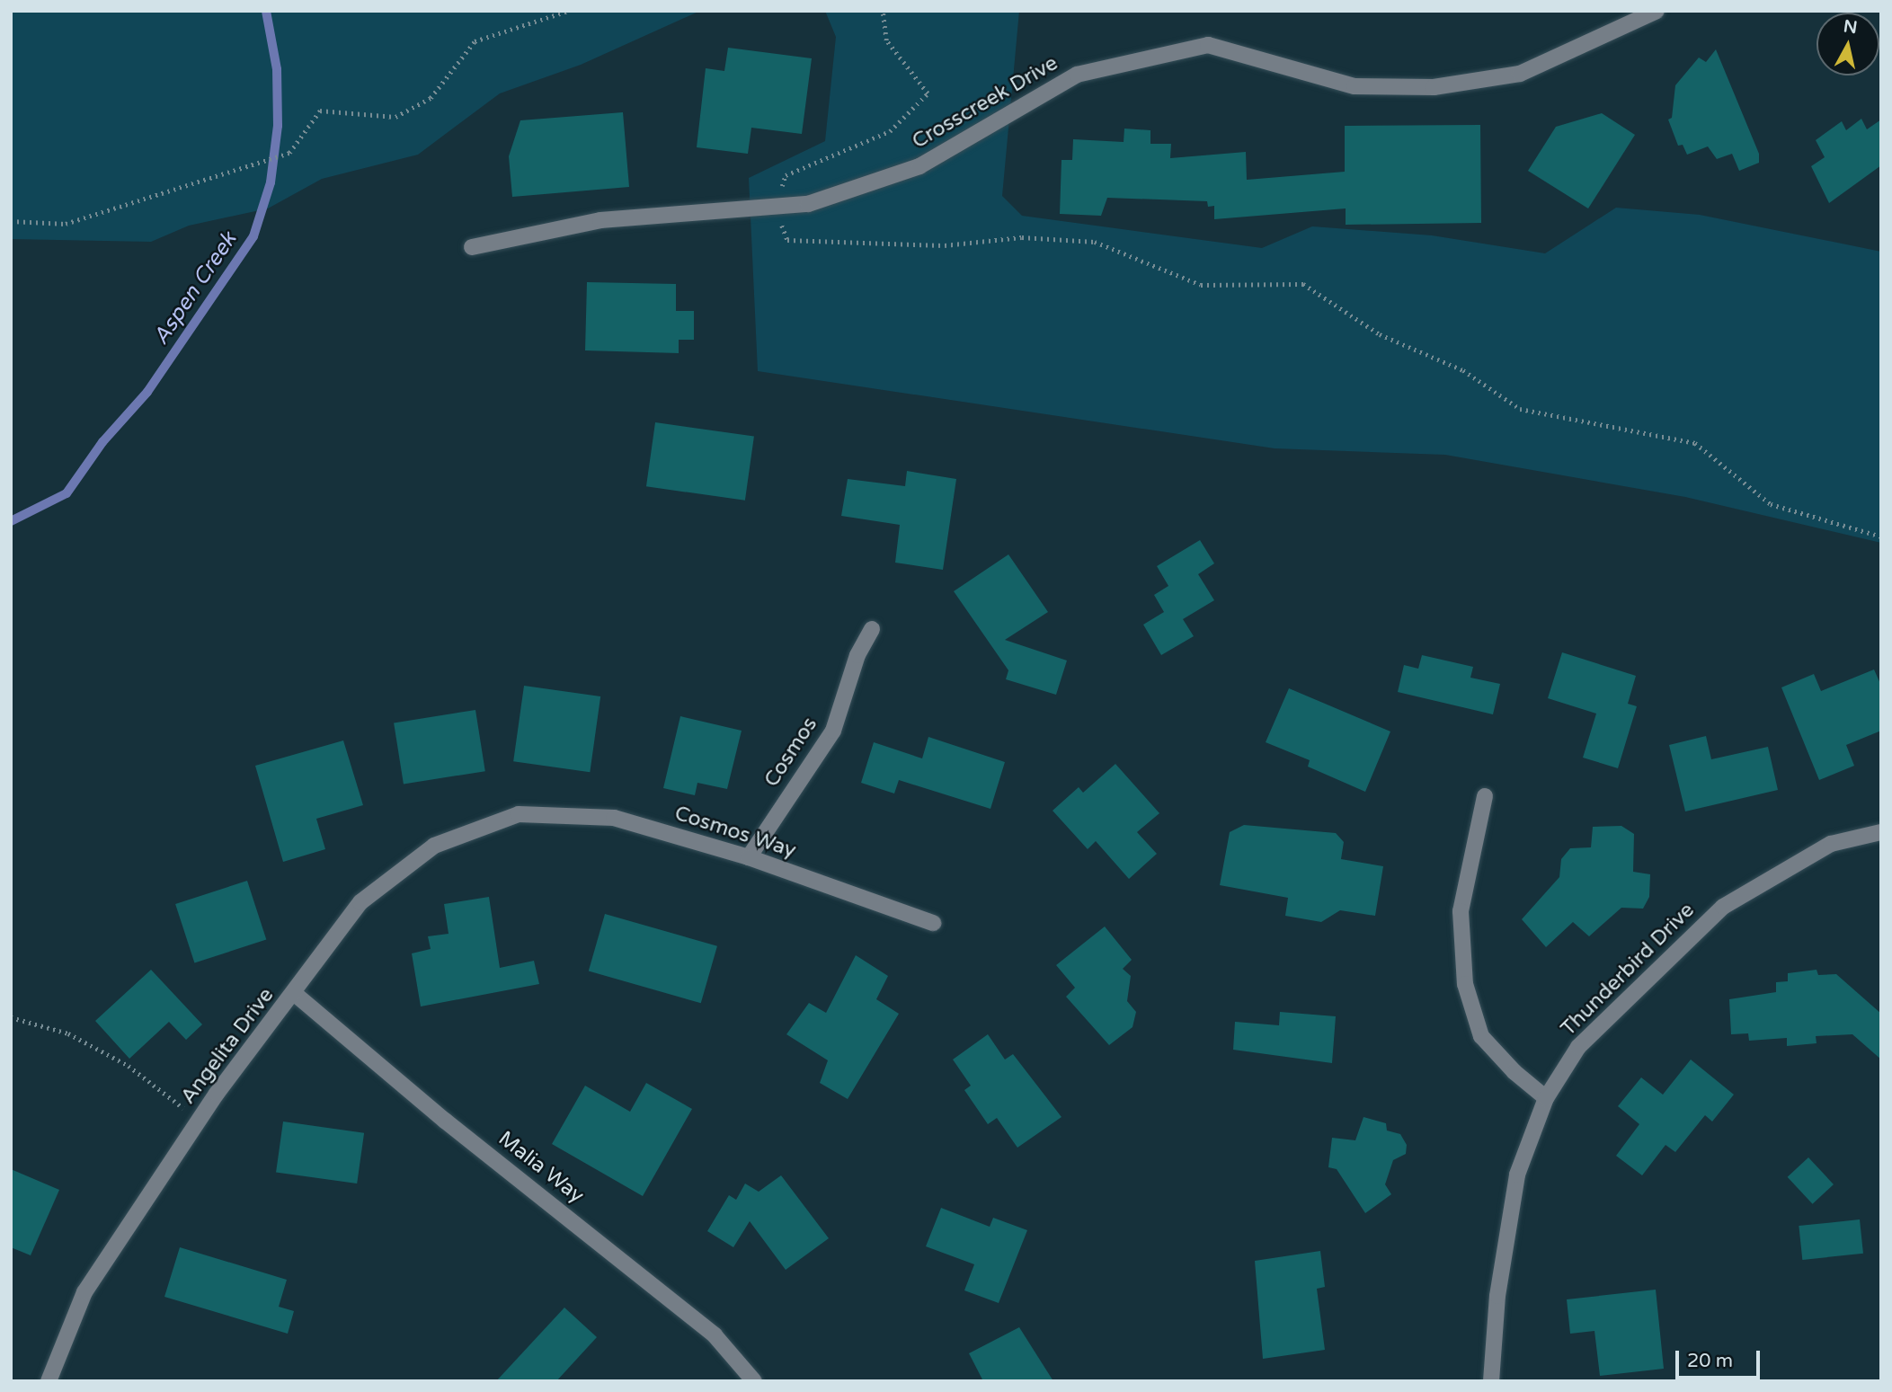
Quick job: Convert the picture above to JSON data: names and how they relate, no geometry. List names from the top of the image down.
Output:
{
  "streets": {
    "street": [
      "Crosscreek Drive",
      "Cosmos",
      "Cosmos Way",
      "Thunderbird Drive",
      "Angelita Drive",
      "Malia Way"
    ]
  },
  "crossings": [
    ["Cosmos", "Cosmos Way"],
    ["Cosmos Way", "Angelita Drive"],
    ["Angelita Drive", "Malia Way"]
  ],
  "water": ["Aspen Creek"],
  "scale_bar": "20 m",
  "north": "top"
}
